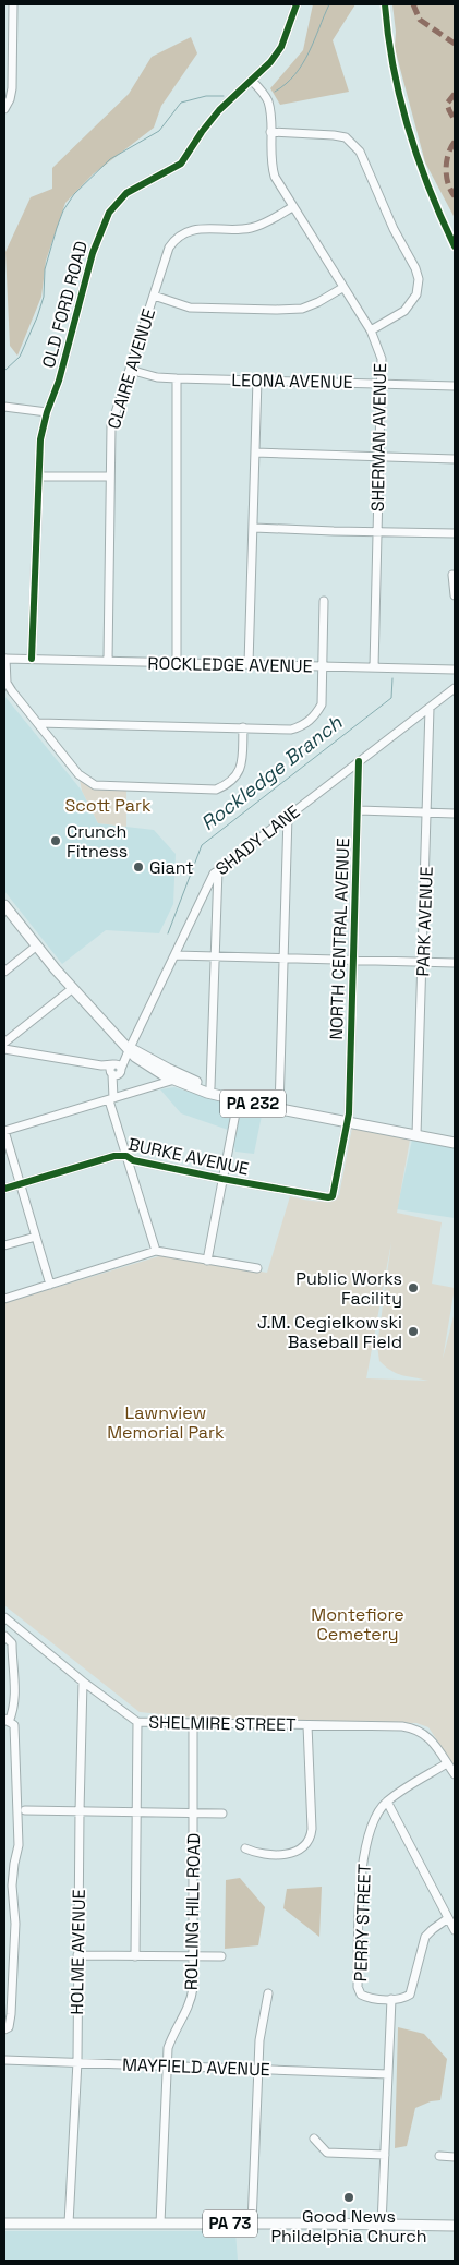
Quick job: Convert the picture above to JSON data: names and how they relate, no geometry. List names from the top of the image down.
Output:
{
  "streets": {
    "main road": ["PA 232", "PA 73"],
    "street": [
      "OLD FORD ROAD",
      "CLAIRE AVENUE",
      "LEONA AVENUE",
      "SHERMAN AVENUE",
      "ROCKLEDGE AVENUE",
      "SHADY LANE",
      "PARK AVENUE",
      "NORTH CENTRAL AVENUE",
      "BURKE AVENUE",
      "SHELMIRE STREET",
      "ROLLING HILL ROAD",
      "PERRY STREET",
      "HOLME AVENUE",
      "MAYFIELD AVENUE"
    ]
  },
  "crossings": [
    ["OLD FORD ROAD", "SHERMAN AVENUE"],
    ["OLD FORD ROAD", "ROCKLEDGE AVENUE"],
    ["CLAIRE AVENUE", "LEONA AVENUE"],
    ["CLAIRE AVENUE", "SHERMAN AVENUE"],
    ["CLAIRE AVENUE", "ROCKLEDGE AVENUE"],
    ["LEONA AVENUE", "SHERMAN AVENUE"],
    ["SHERMAN AVENUE", "ROCKLEDGE AVENUE"],
    ["SHADY LANE", "PARK AVENUE"],
    ["SHADY LANE", "NORTH CENTRAL AVENUE"],
    ["SHADY LANE", "PA 232"],
    ["PARK AVENUE", "PA 232"],
    ["NORTH CENTRAL AVENUE", "PA 232"],
    ["NORTH CENTRAL AVENUE", "BURKE AVENUE"],
    ["SHELMIRE STREET", "ROLLING HILL ROAD"],
    ["SHELMIRE STREET", "PERRY STREET"],
    ["SHELMIRE STREET", "HOLME AVENUE"],
    ["ROLLING HILL ROAD", "MAYFIELD AVENUE"],
    ["ROLLING HILL ROAD", "PA 73"],
    ["HOLME AVENUE", "MAYFIELD AVENUE"],
    ["HOLME AVENUE", "PA 73"]
  ],
  "water": ["Rockledge Branch"],
  "parks": ["Scott Park", "Lawnview Memorial Park", "Montefiore Cemetery"],
  "places": [
    "Crunch Fitness",
    "Giant",
    "Public Works Facility",
    "J.M. Cegielkowski Baseball Field",
    "Good News Phildelphia Church"
  ]
}
